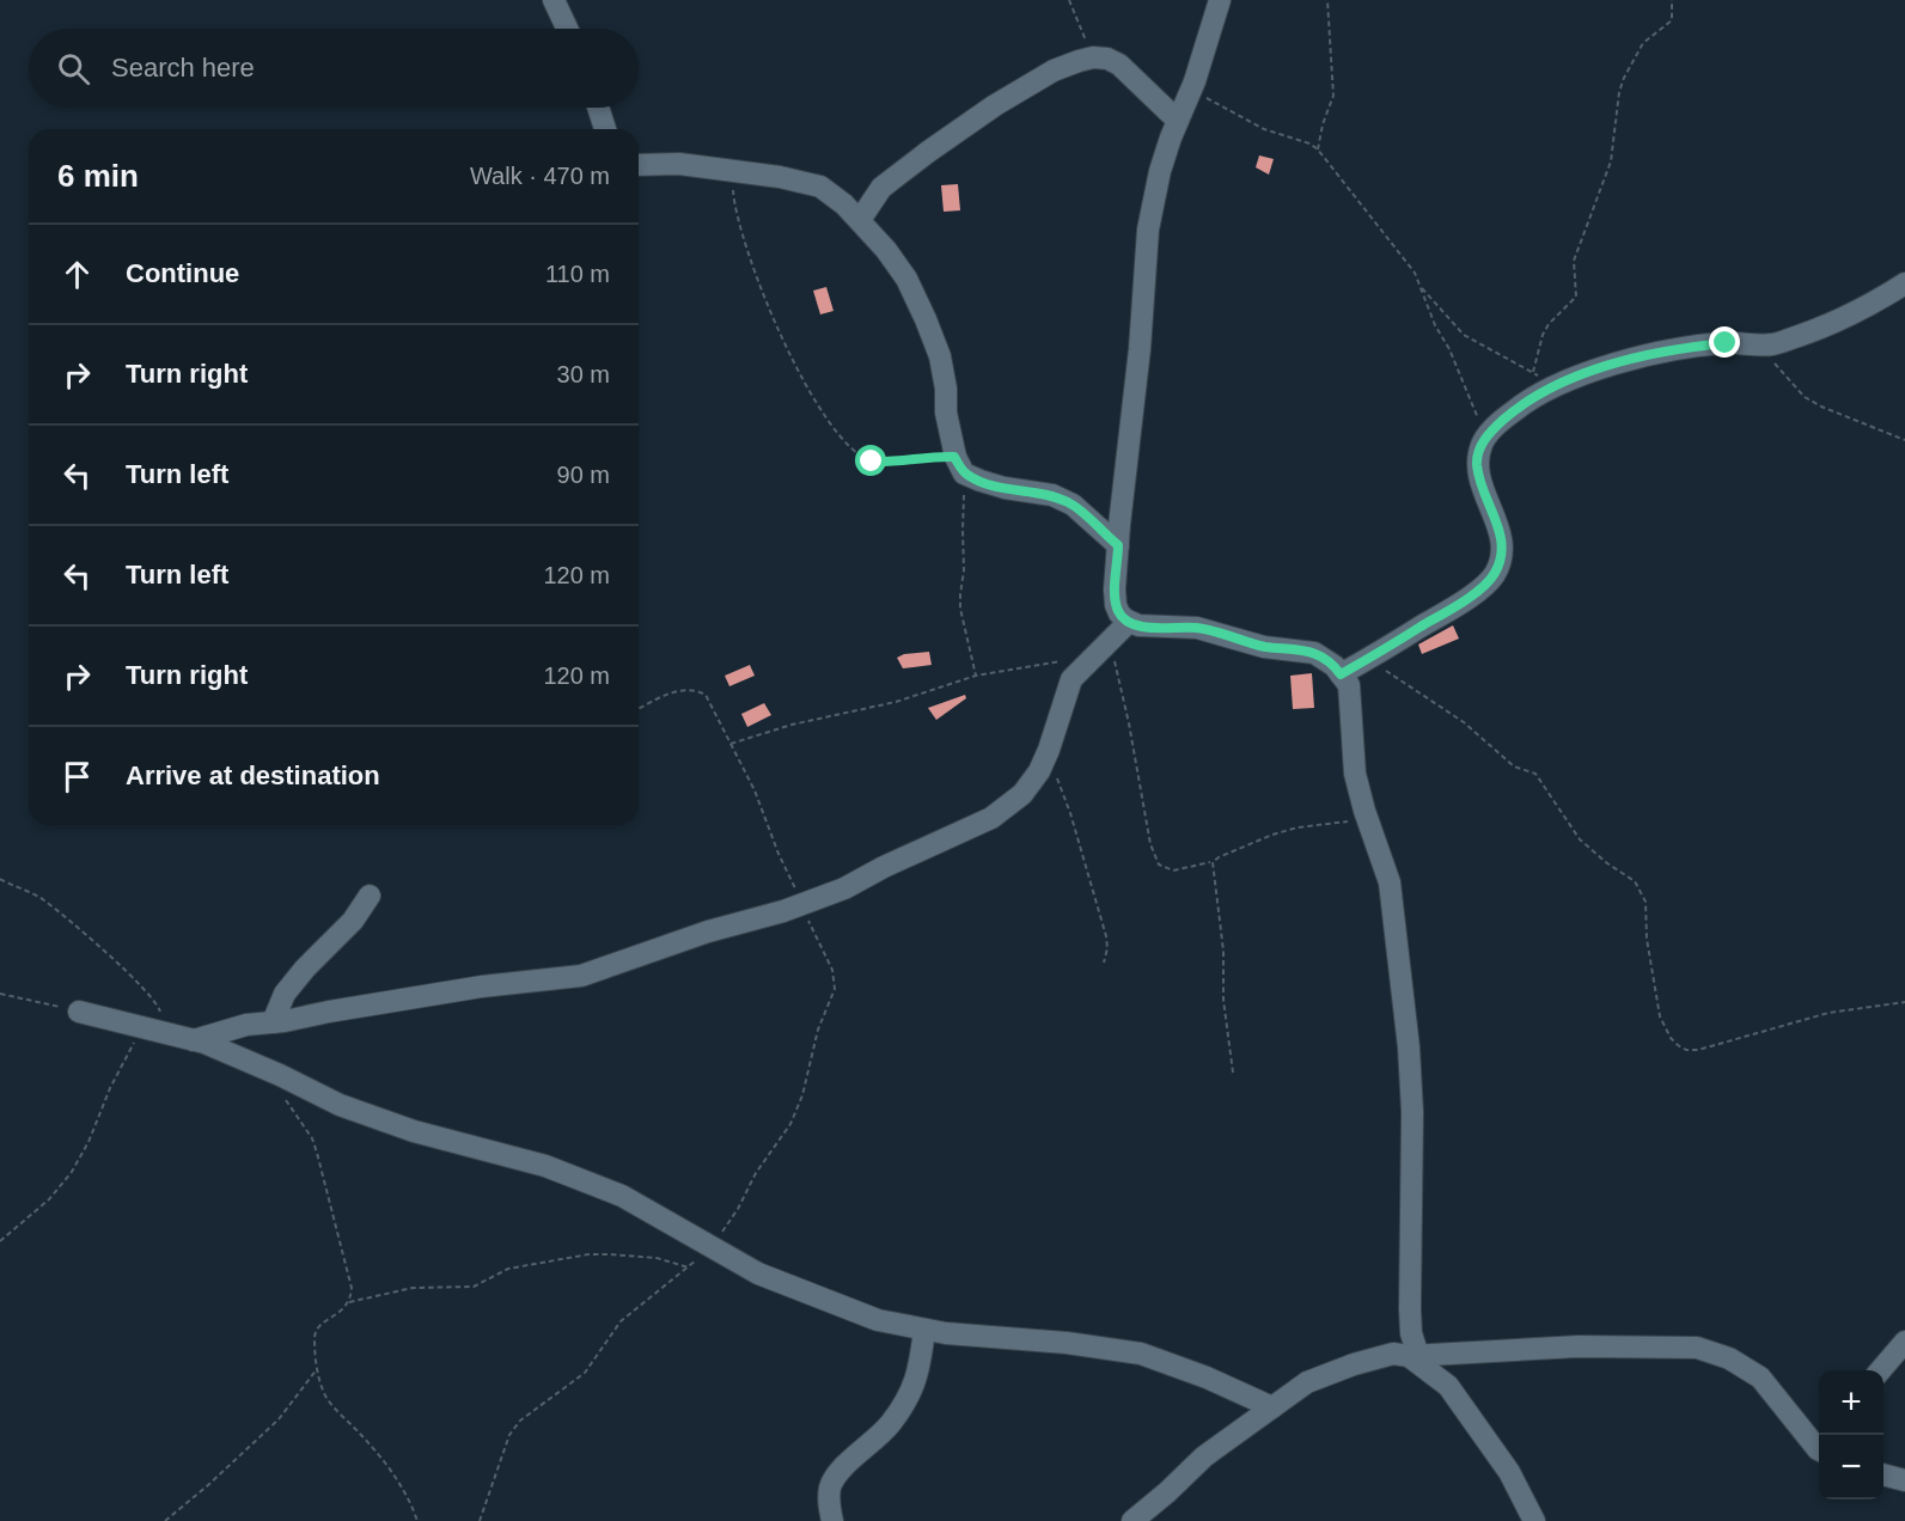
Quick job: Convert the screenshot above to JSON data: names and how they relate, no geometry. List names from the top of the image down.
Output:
{
  "page": {
    "search": "Search here",
    "heading": ["6 min", "Walk · 470 m"],
    "list": [
      ["Continue", "110 m"],
      ["Turn right", "30 m"],
      ["Turn left", "90 m"],
      ["Turn left", "120 m"],
      ["Turn right", "120 m"],
      "Arrive at destination"
    ],
    "map_buttons": ["+", "−"]
  }
}
